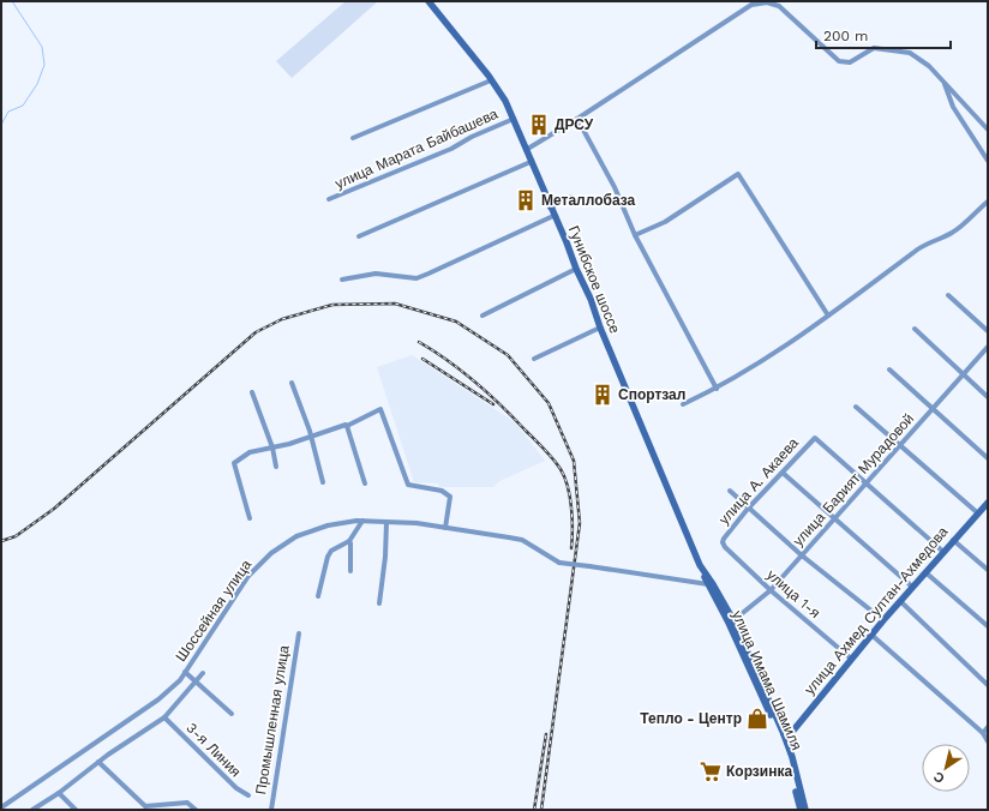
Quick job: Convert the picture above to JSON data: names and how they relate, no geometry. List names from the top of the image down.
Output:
{
  "streets": {
    "main road": ["Гунибское шоссе", "улица Ахмед Султан-Ахмедова", "улица Имама Шамиля"],
    "street": [
      "улица Марата Байбашева",
      "улица Барият Мурадовой",
      "улица А. Акаева",
      "улица 1-я",
      "Шоссейная улица",
      "Промышленная улица",
      "3-я Линия"
    ]
  },
  "crossings": [
    ["улица Марата Байбашева", "Гунибское шоссе"],
    ["Гунибское шоссе", "Шоссейная улица"],
    ["Гунибское шоссе", "улица Имама Шамиля"],
    ["улица Барият Мурадовой", "улица А. Акаева"],
    ["улица Барият Мурадовой", "улица 1-я"],
    ["улица Барият Мурадовой", "улица Имама Шамиля"],
    ["улица А. Акаева", "улица 1-я"],
    ["улица 1-я", "улица Ахмед Султан-Ахмедова"],
    ["Шоссейная улица", "улица Имама Шамиля"],
    ["улица Ахмед Султан-Ахмедова", "улица Имама Шамиля"]
  ],
  "places": {
    "building": ["ДРСУ", "Металлобаза", "Спортзал"],
    "shop": ["Тепло - Центр"],
    "supermarket": ["Корзинка"]
  },
  "scale_bar": "200 m",
  "north": "bottom left"
}
